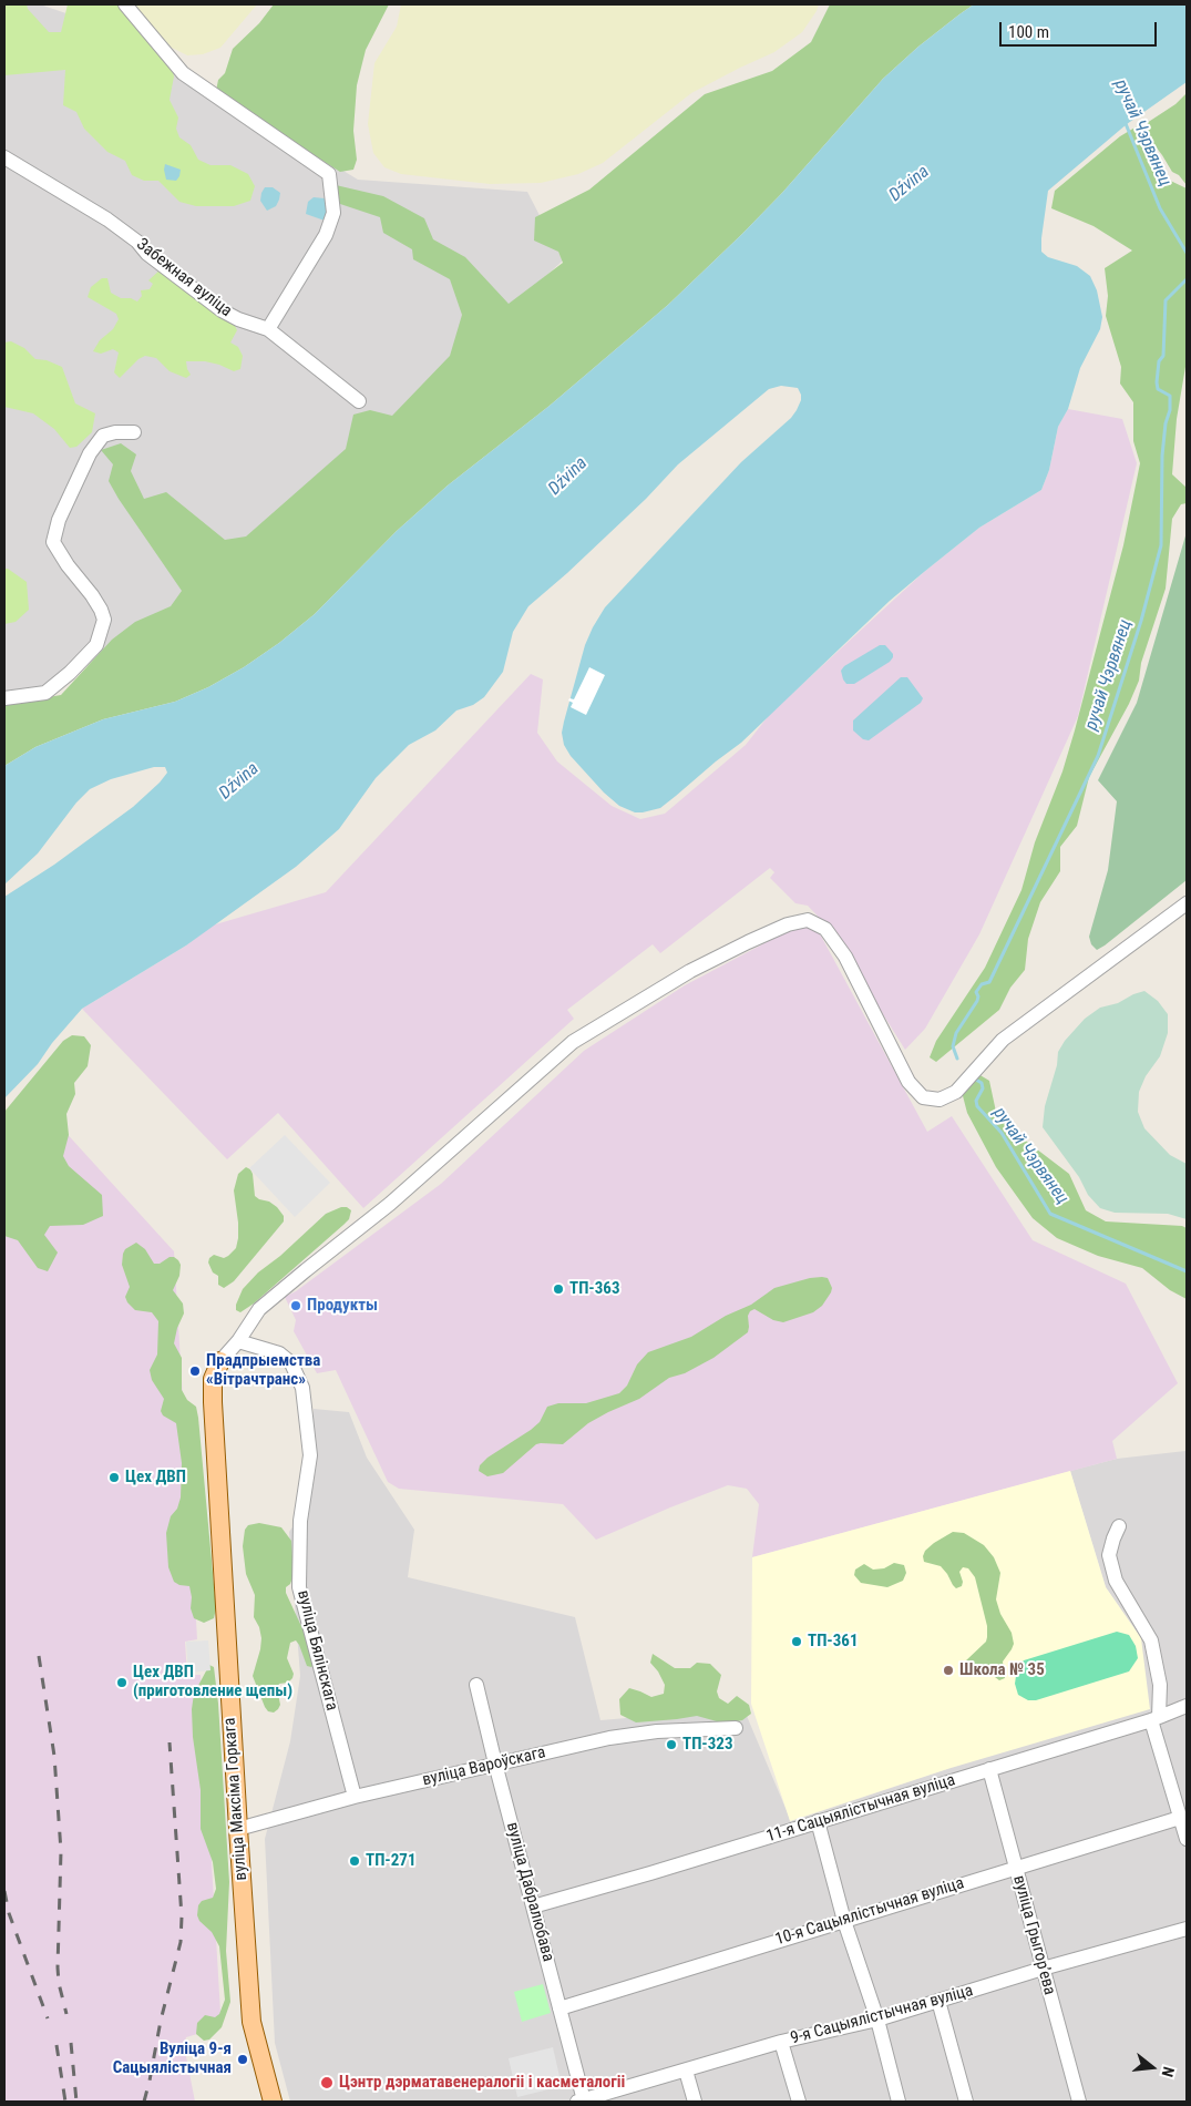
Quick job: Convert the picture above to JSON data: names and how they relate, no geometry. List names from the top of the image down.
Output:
{
  "streets": {
    "main road": ["вуліца Максіма Горкага"],
    "street": [
      "Забежная вуліца",
      "вуліца Бялінскага",
      "вуліца Вароўскага",
      "11-я Сацыялістычная вуліца",
      "вуліца Дабралюбава",
      "10-я Сацыялістычная вуліца",
      "вуліца Грыгорʼева",
      "9-я Сацыялістычная вуліца"
    ]
  },
  "crossings": [
    ["вуліца Бялінскага", "вуліца Вароўскага"],
    ["вуліца Вароўскага", "вуліца Максіма Горкага"],
    ["вуліца Вароўскага", "вуліца Дабралюбава"],
    ["11-я Сацыялістычная вуліца", "вуліца Дабралюбава"],
    ["11-я Сацыялістычная вуліца", "вуліца Грыгорʼева"],
    ["вуліца Дабралюбава", "10-я Сацыялістычная вуліца"],
    ["вуліца Дабралюбава", "9-я Сацыялістычная вуліца"],
    ["10-я Сацыялістычная вуліца", "вуліца Грыгорʼева"],
    ["вуліца Грыгорʼева", "9-я Сацыялістычная вуліца"]
  ],
  "water": ["ручай Чэрвянец", "Dźvina"],
  "places": [
    "ТП-363",
    "Продукты",
    "Прадпрыемства «Вітрачтранс»",
    "Цех ДВП",
    "ТП-361",
    "Школа № 35",
    "Цех ДВП (приготовление щепы)",
    "ТП-323",
    "ТП-271",
    "Вуліца 9-я Сацыялістычная",
    "Цэнтр дэрматавенералогіі і касметалогіі"
  ],
  "scale_bar": "100 m",
  "north": "right"
}
